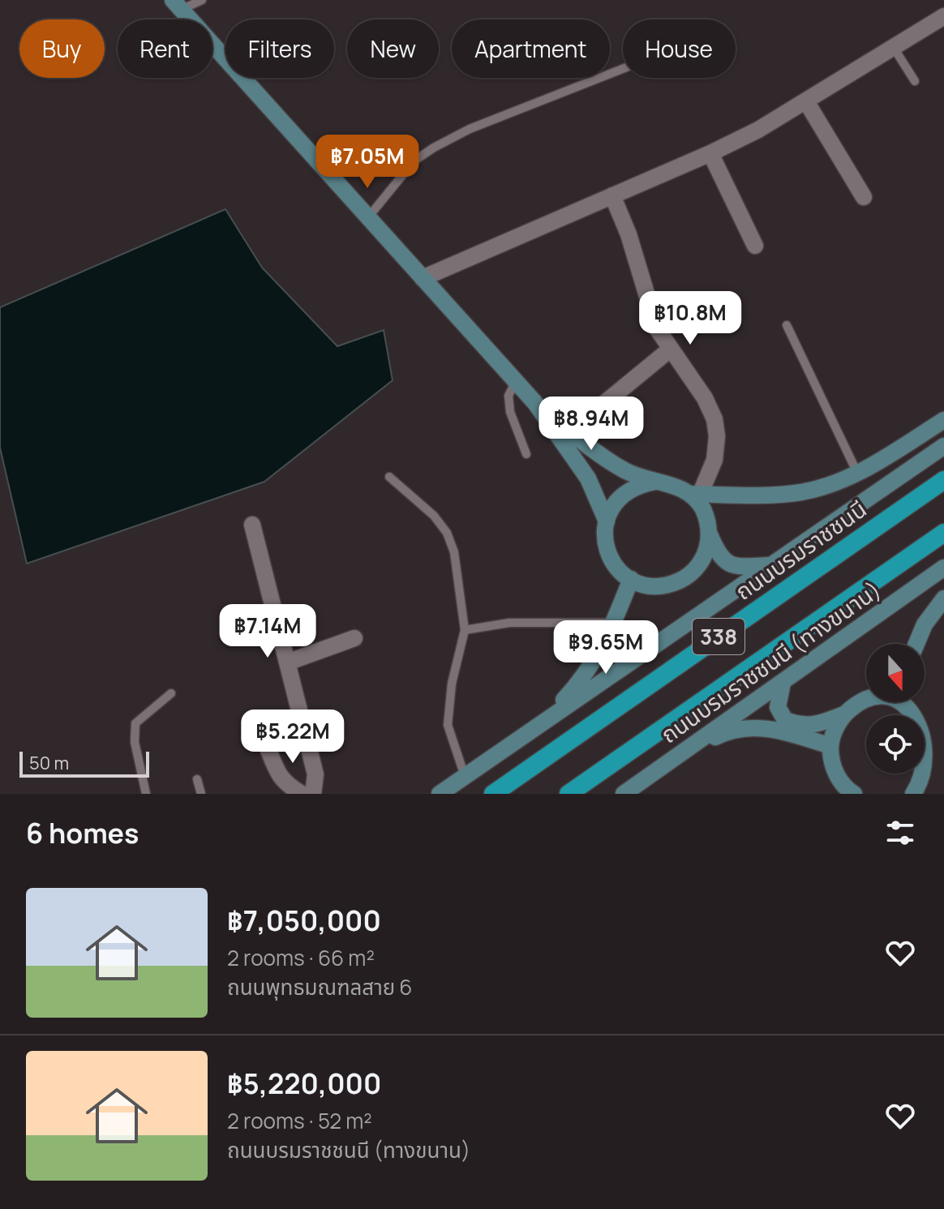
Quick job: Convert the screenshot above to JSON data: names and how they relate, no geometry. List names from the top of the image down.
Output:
{
  "streets": {
    "highway": ["ถนนบรมราชชนนี", "338"],
    "main road": ["ถนนบรมราชชนนี (ทางขนาน)"]
  },
  "scale_bar": "50 m",
  "north": "bottom",
  "page": {
    "chip": [
      "Buy",
      "Rent",
      "Filters",
      "New",
      "Apartment",
      "House"
    ],
    "price": [
      "฿7.05M",
      "฿10.8M",
      "฿8.94M",
      "฿7.14M",
      "฿9.65M",
      "฿5.22M"
    ],
    "scale": "50 m",
    "heading": "6 homes",
    "list": [
      {
        "name": "฿7,050,000",
        "note": "2 rooms · 66 m² · ถนนพุทธมณฑลสาย 6"
      },
      {
        "name": "฿5,220,000",
        "note": "2 rooms · 52 m² · ถนนบรมราชชนนี (ทางขนาน)"
      }
    ]
  }
}
